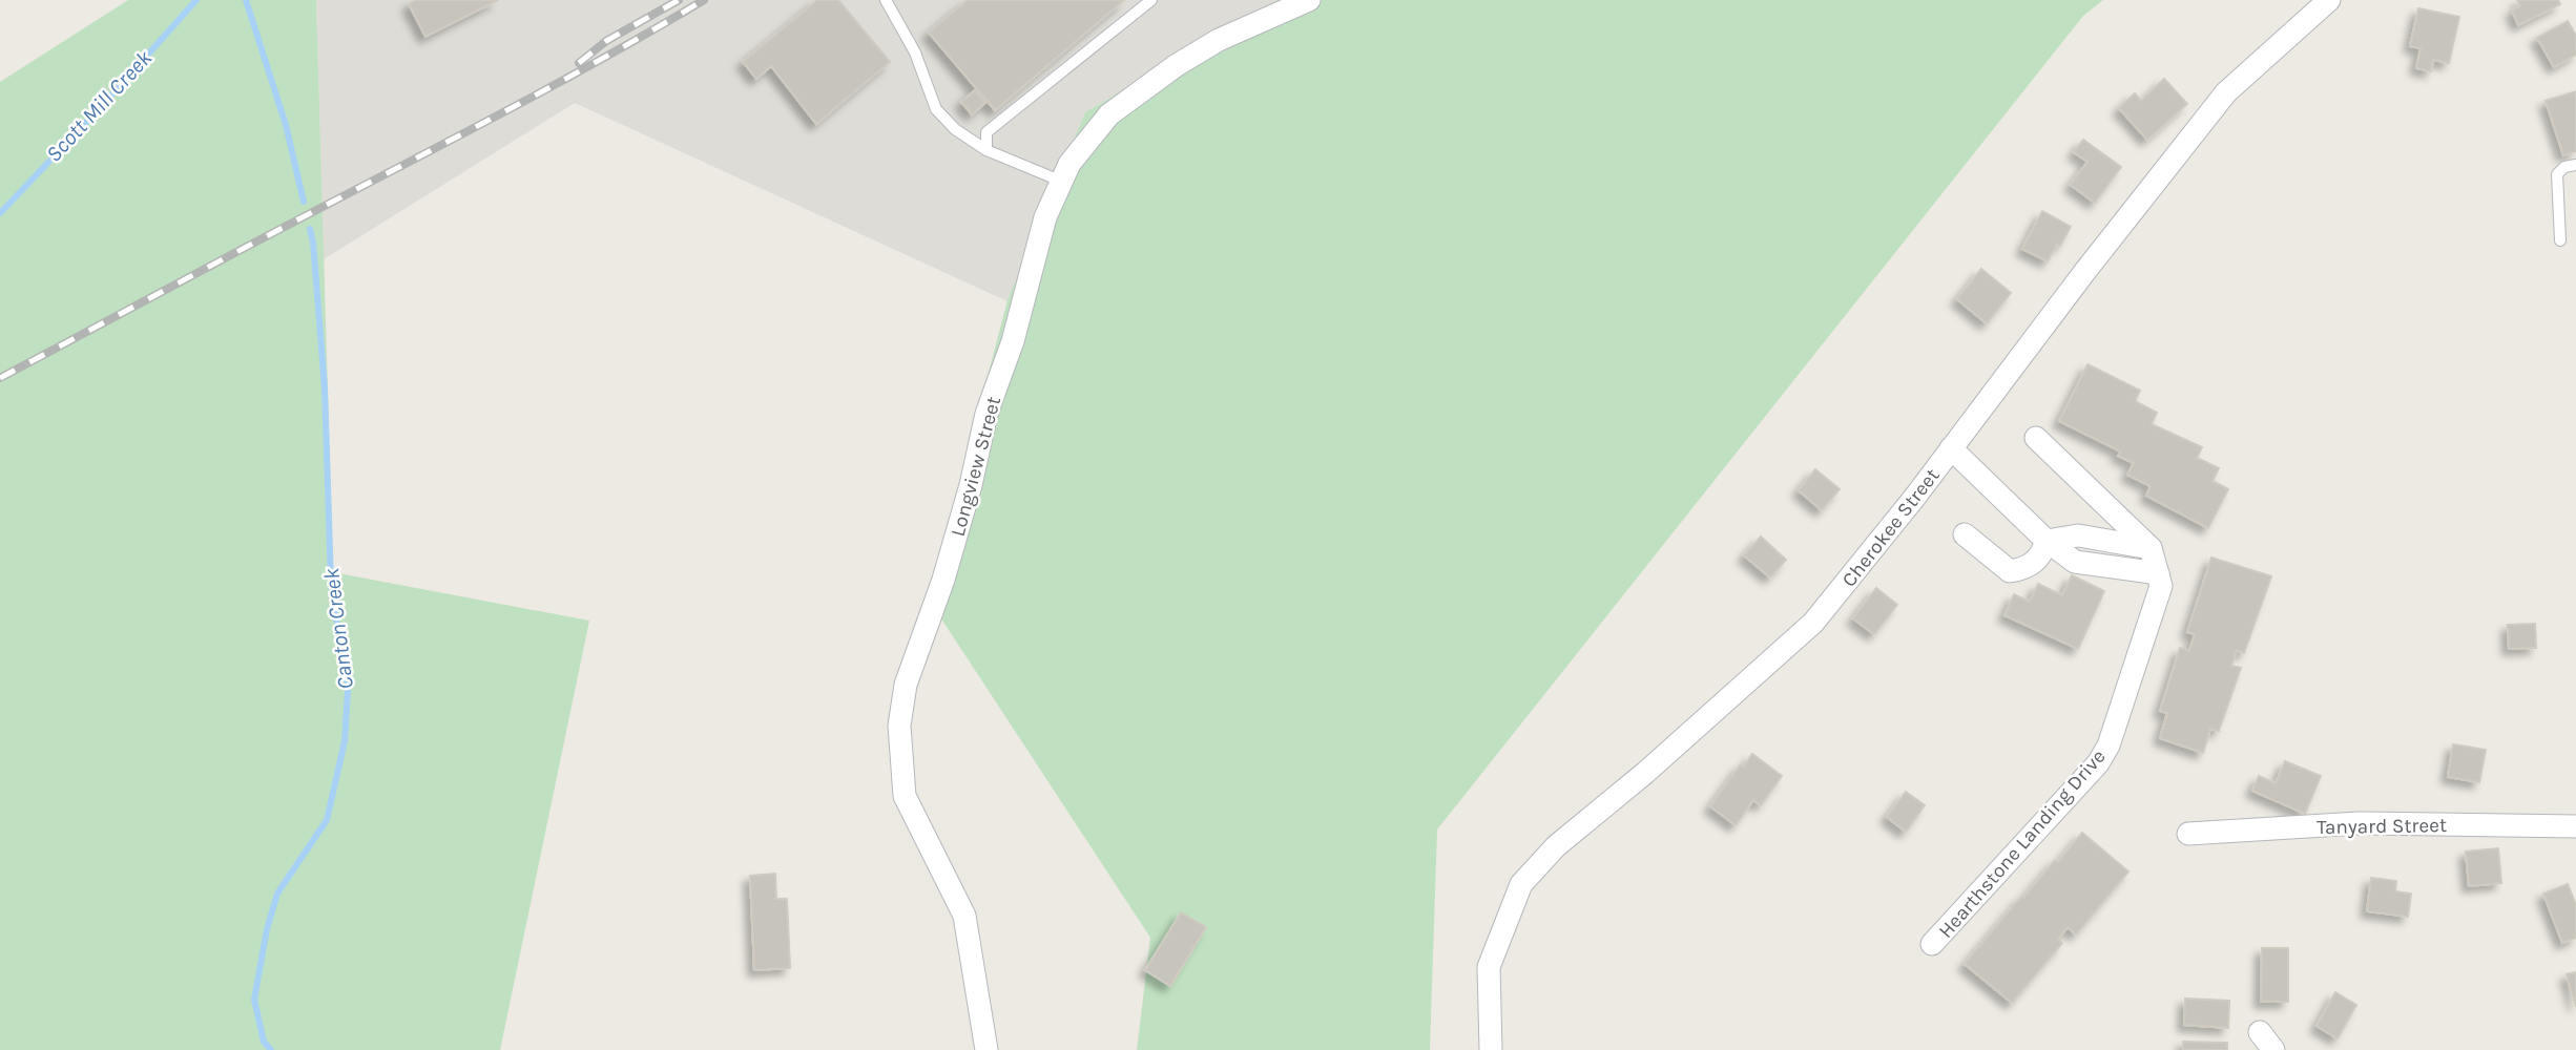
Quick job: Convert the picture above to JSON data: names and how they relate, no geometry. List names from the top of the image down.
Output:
{
  "streets": {
    "street": [
      "Longview Street",
      "Cherokee Street",
      "Tanyard Street",
      "Hearthstone Landing Drive"
    ]
  },
  "water": ["Scott Mill Creek", "Canton Creek"]
}
